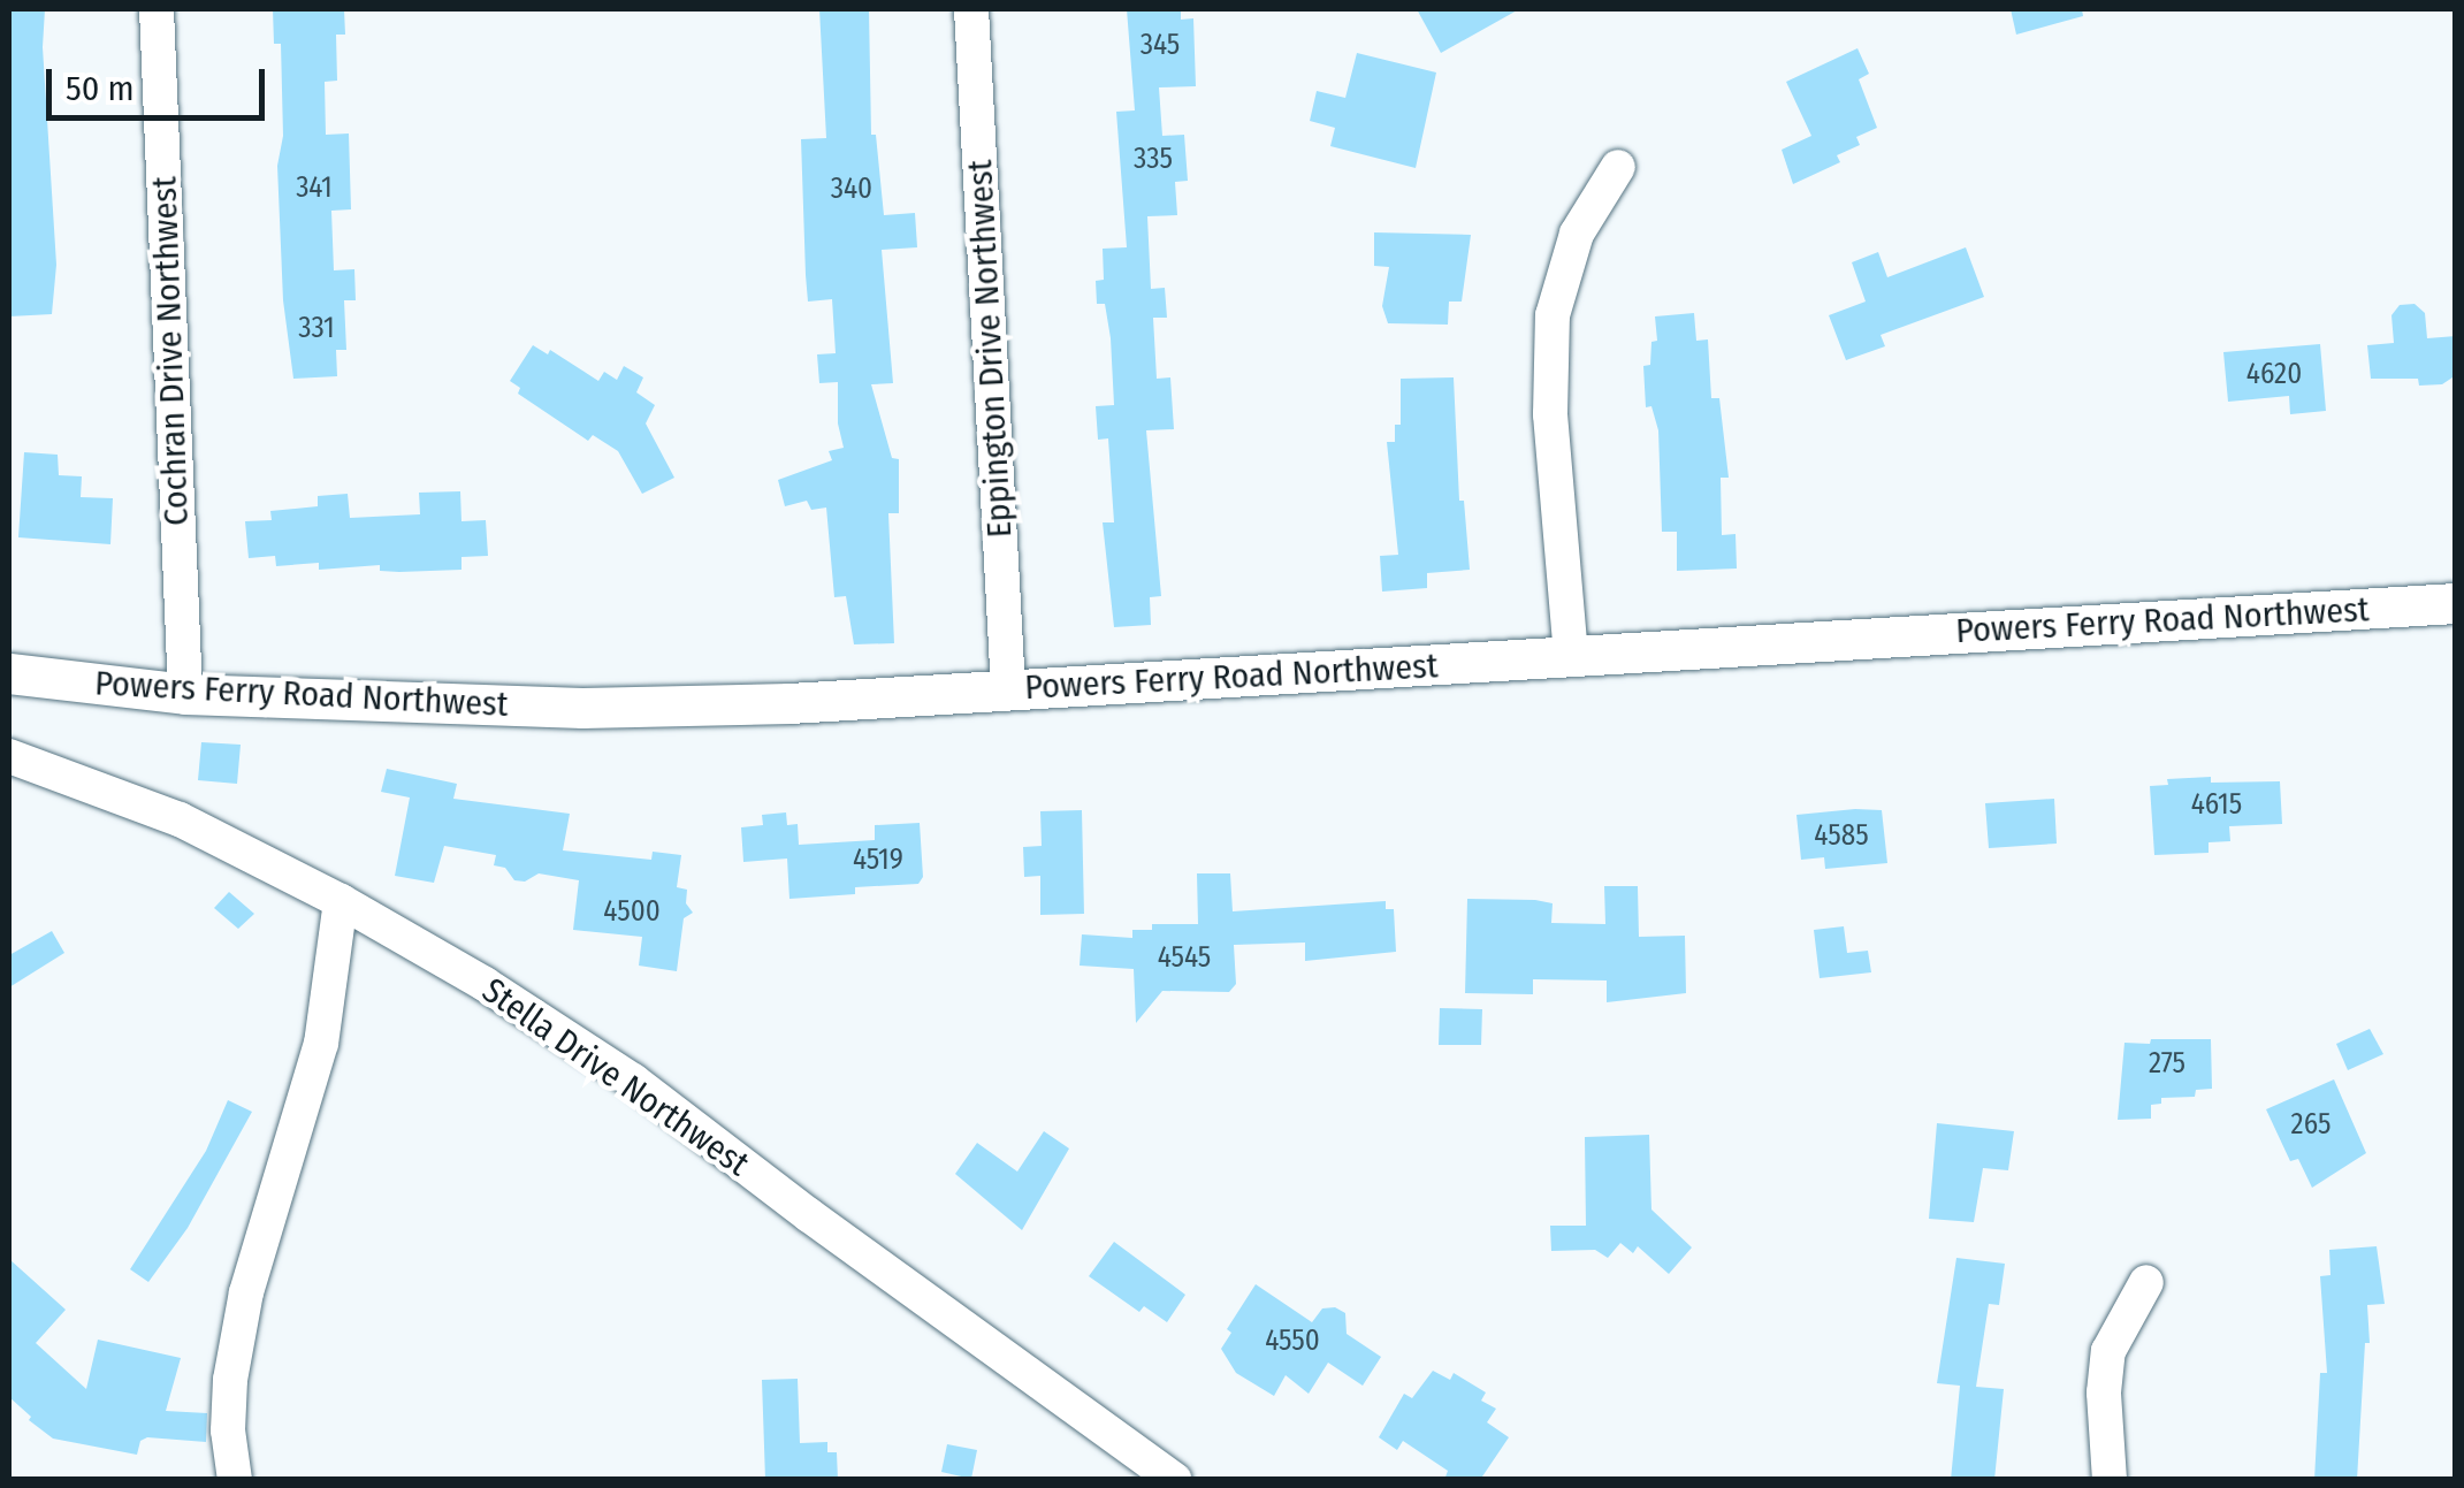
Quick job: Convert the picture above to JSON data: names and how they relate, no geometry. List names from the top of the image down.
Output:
{
  "streets": {
    "street": [
      "Eppington Drive Northwest",
      "Cochran Drive Northwest",
      "Powers Ferry Road Northwest",
      "Stella Drive Northwest"
    ]
  },
  "crossings": [
    ["Eppington Drive Northwest", "Powers Ferry Road Northwest"],
    ["Cochran Drive Northwest", "Powers Ferry Road Northwest"]
  ],
  "house_numbers": [
    "345",
    "335",
    "341",
    "340",
    "331",
    "4620",
    "4615",
    "4585",
    "4519",
    "4500",
    "4545",
    "275",
    "265",
    "4550"
  ],
  "scale_bar": "50 m"
}
